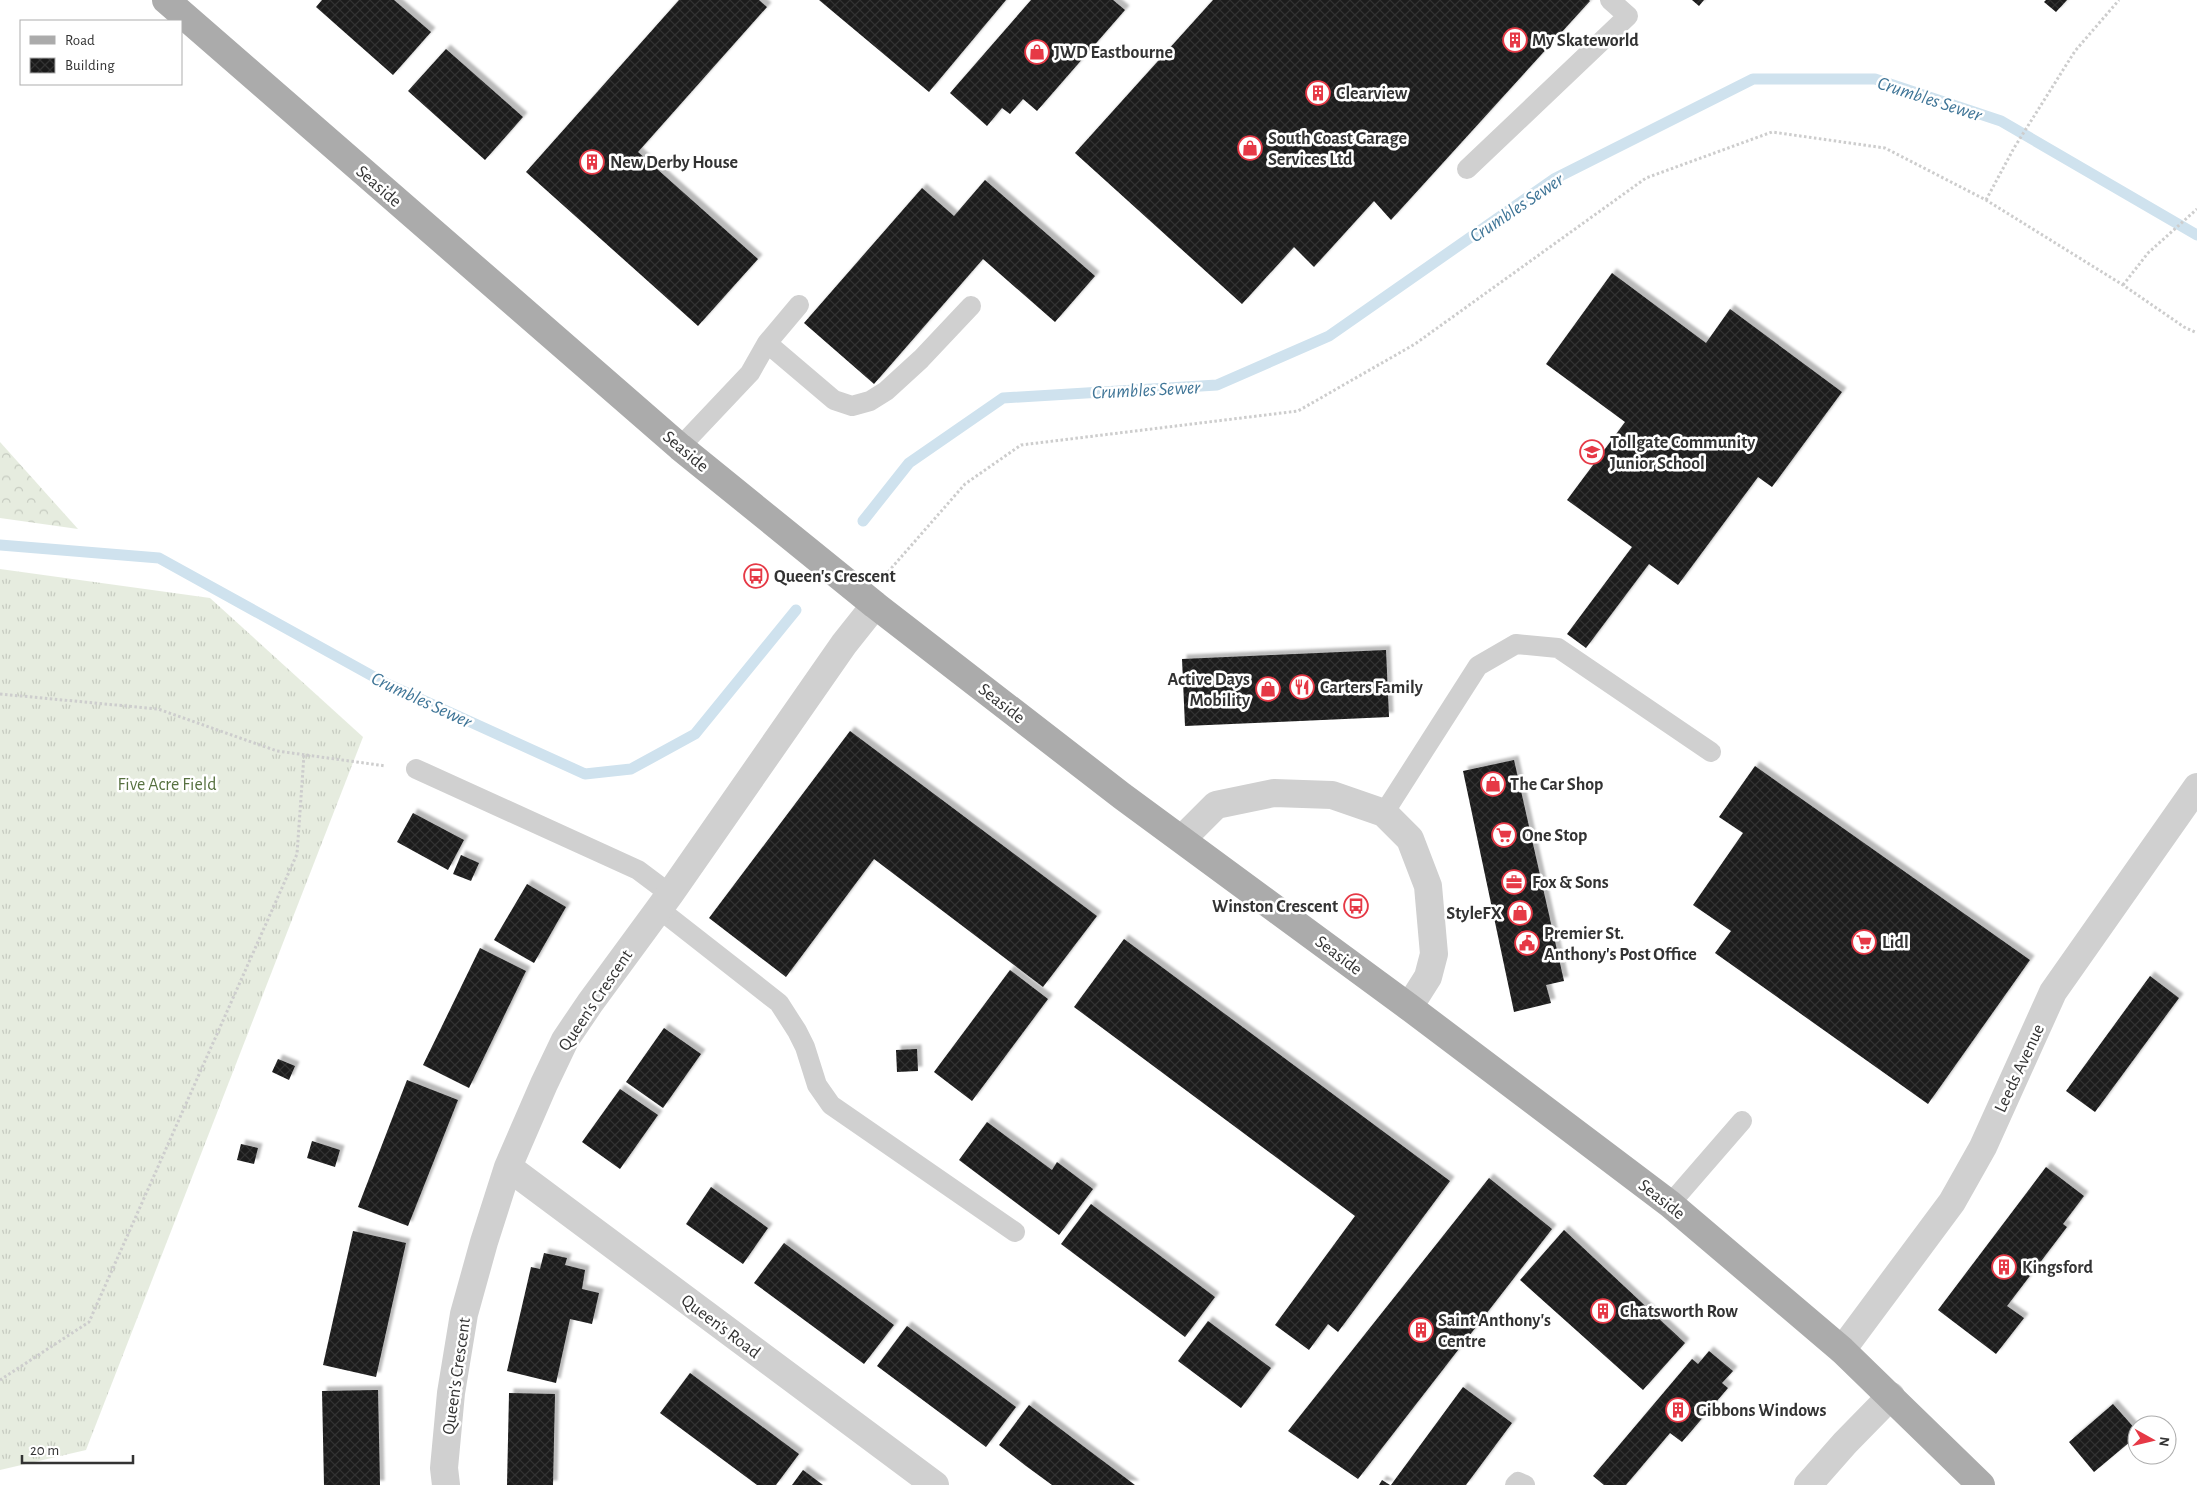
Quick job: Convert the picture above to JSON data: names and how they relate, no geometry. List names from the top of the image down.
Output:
{
  "streets": {
    "main road": ["Seaside"],
    "street": ["Queen's Crescent", "Leeds Avenue", "Queen's Road"]
  },
  "crossings": [
    ["Seaside", "Queen's Crescent"],
    ["Seaside", "Leeds Avenue"],
    ["Queen's Crescent", "Queen's Road"]
  ],
  "water": ["Crumbles Sewer"],
  "parks": ["Five Acre Field"],
  "places": {
    "building": [
      "My Skateworld",
      "Clearview",
      "New Derby House",
      "Kingsford",
      "Chatsworth Row",
      "Saint Anthony's Centre",
      "Gibbons Windows"
    ],
    "shop": [
      "JWD Eastbourne",
      "South Coast Garage Services Ltd",
      "Active Days Mobility",
      "The Car Shop",
      "StyleFX"
    ],
    "school or university": ["Tollgate Community Junior School"],
    "bus stop": ["Queen's Crescent", "Winston Crescent"],
    "restaurant": ["Carters Family"],
    "supermarket": ["One Stop", "Lidl"],
    "office": ["Fox & Sons"],
    "public building": ["Premier St. Anthony's Post Office"]
  },
  "legend": ["Road", "Building"],
  "scale_bar": "20 m",
  "north": "right"
}
